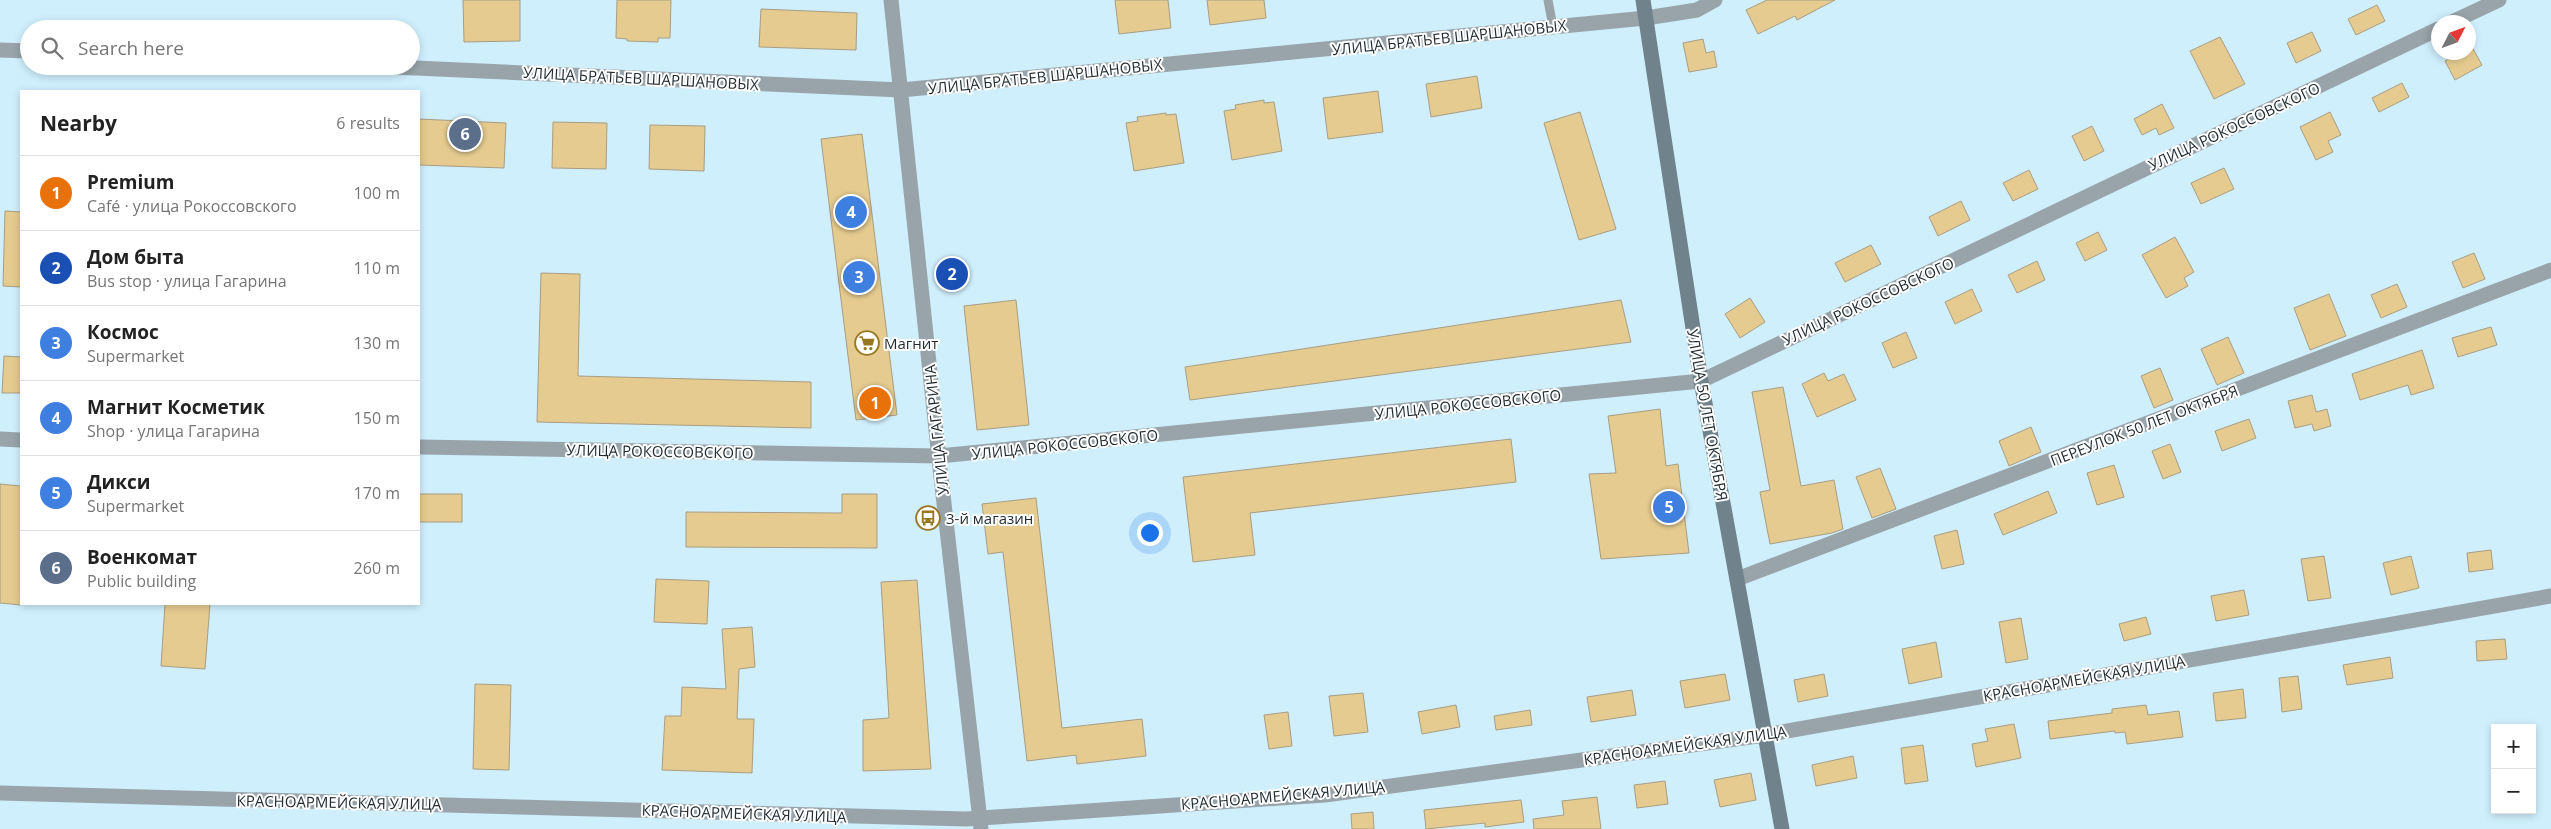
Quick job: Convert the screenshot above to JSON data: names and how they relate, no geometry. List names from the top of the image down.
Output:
{
  "streets": {
    "street": [
      "УЛИЦА БРАТЬЕВ ШАРШАНОВЫХ",
      "УЛИЦА РОКОССОВСКОГО",
      "УЛИЦА 50 ЛЕТ ОКТЯБРЯ",
      "ПЕРЕУЛОК 50 ЛЕТ ОКТЯБРЯ",
      "УЛИЦА ГАГАРИНА",
      "КРАСНОАРМЕЙСКАЯ УЛИЦА"
    ]
  },
  "crossings": [
    ["УЛИЦА БРАТЬЕВ ШАРШАНОВЫХ", "УЛИЦА 50 ЛЕТ ОКТЯБРЯ"],
    ["УЛИЦА БРАТЬЕВ ШАРШАНОВЫХ", "УЛИЦА ГАГАРИНА"],
    ["УЛИЦА РОКОССОВСКОГО", "УЛИЦА 50 ЛЕТ ОКТЯБРЯ"],
    ["УЛИЦА РОКОССОВСКОГО", "УЛИЦА ГАГАРИНА"],
    ["УЛИЦА 50 ЛЕТ ОКТЯБРЯ", "ПЕРЕУЛОК 50 ЛЕТ ОКТЯБРЯ"],
    ["УЛИЦА 50 ЛЕТ ОКТЯБРЯ", "КРАСНОАРМЕЙСКАЯ УЛИЦА"],
    ["УЛИЦА ГАГАРИНА", "КРАСНОАРМЕЙСКАЯ УЛИЦА"]
  ],
  "places": {
    "supermarket": ["Магнит"],
    "bus stop": ["3-й магазин"]
  },
  "north": "top right",
  "page": {
    "search": "Search here",
    "heading": ["Nearby", "6 results"],
    "pins": [
      "6",
      "4",
      "2",
      "3",
      "1",
      "5"
    ],
    "list": [
      {
        "mark": "1",
        "name": "Premium",
        "note": "Café · улица Рокоссовского",
        "value": "100 m"
      },
      {
        "mark": "2",
        "name": "Дом быта",
        "note": "Bus stop · улица Гагарина",
        "value": "110 m"
      },
      {
        "mark": "3",
        "name": "Космос",
        "note": "Supermarket",
        "value": "130 m"
      },
      {
        "mark": "4",
        "name": "Магнит Косметик",
        "note": "Shop · улица Гагарина",
        "value": "150 m"
      },
      {
        "mark": "5",
        "name": "Дикси",
        "note": "Supermarket",
        "value": "170 m"
      },
      {
        "mark": "6",
        "name": "Военкомат",
        "note": "Public building",
        "value": "260 m"
      }
    ],
    "map_buttons": ["+", "−"]
  }
}
